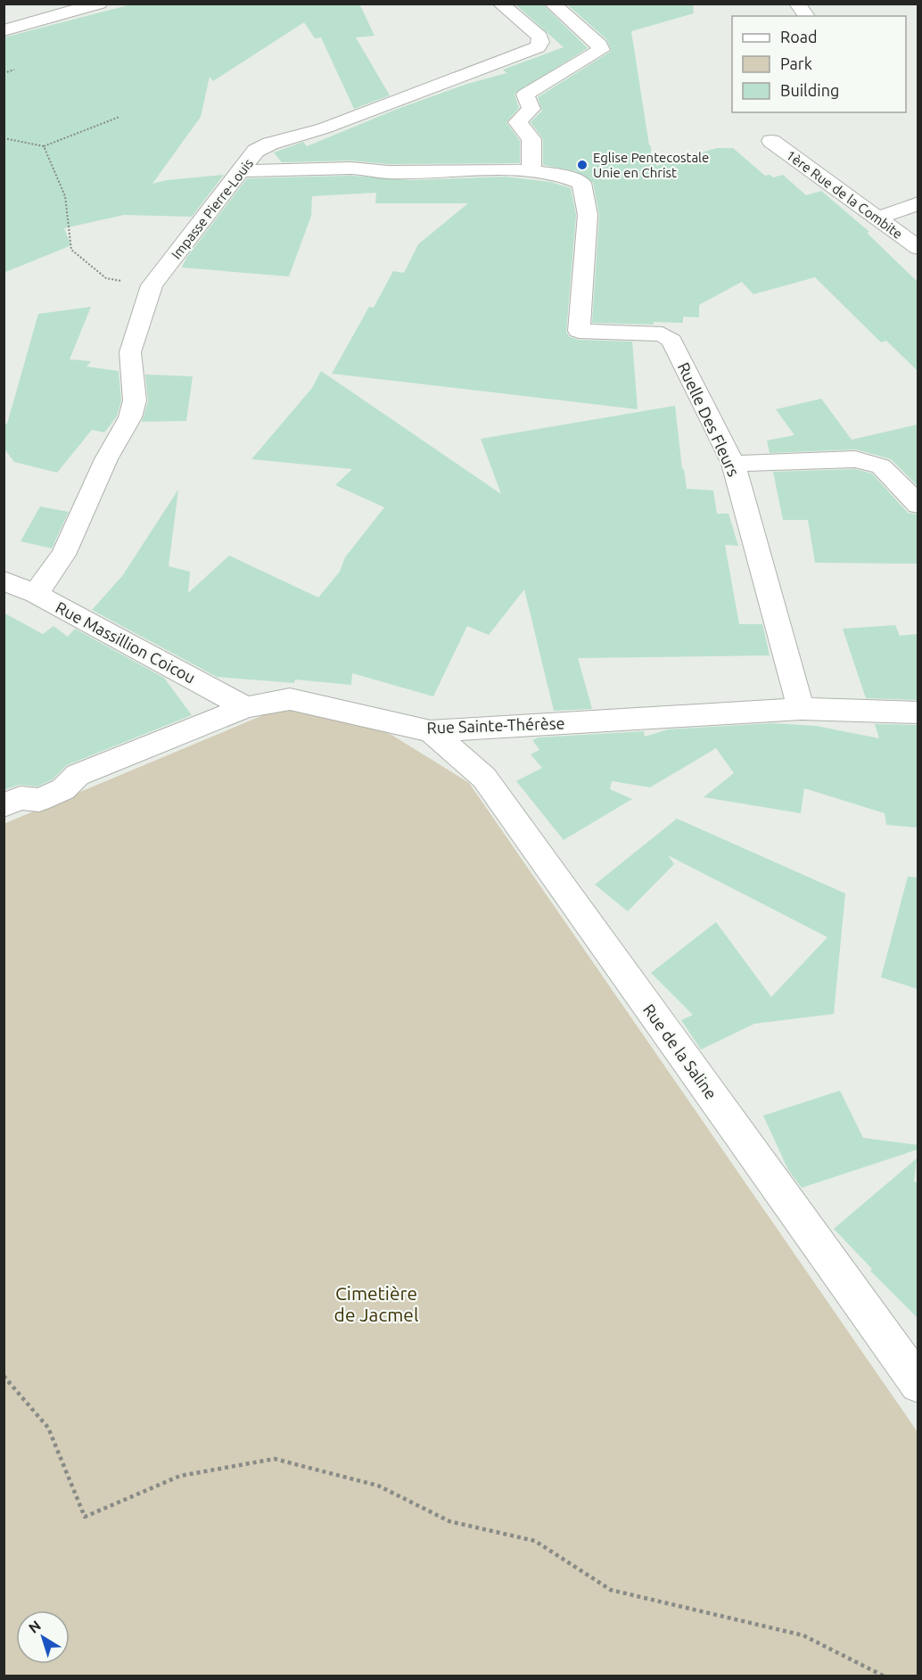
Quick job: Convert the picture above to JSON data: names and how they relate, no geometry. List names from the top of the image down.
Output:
{
  "streets": {
    "street": [
      "1ère Rue de la Combite",
      "Impasse Pierre-Louis",
      "Ruelle Des Fleurs",
      "Rue Massillion Coicou",
      "Rue Sainte-Thérèse",
      "Rue de la Saline"
    ]
  },
  "crossings": [
    ["Impasse Pierre-Louis", "Rue Massillion Coicou"],
    ["Ruelle Des Fleurs", "Rue Sainte-Thérèse"],
    ["Rue Massillion Coicou", "Rue Sainte-Thérèse"],
    ["Rue Sainte-Thérèse", "Rue de la Saline"]
  ],
  "parks": ["Cimetière de Jacmel"],
  "places": ["Eglise Pentecostale Unie en Christ"],
  "legend": ["Road", "Park", "Building"],
  "north": "top left"
}
